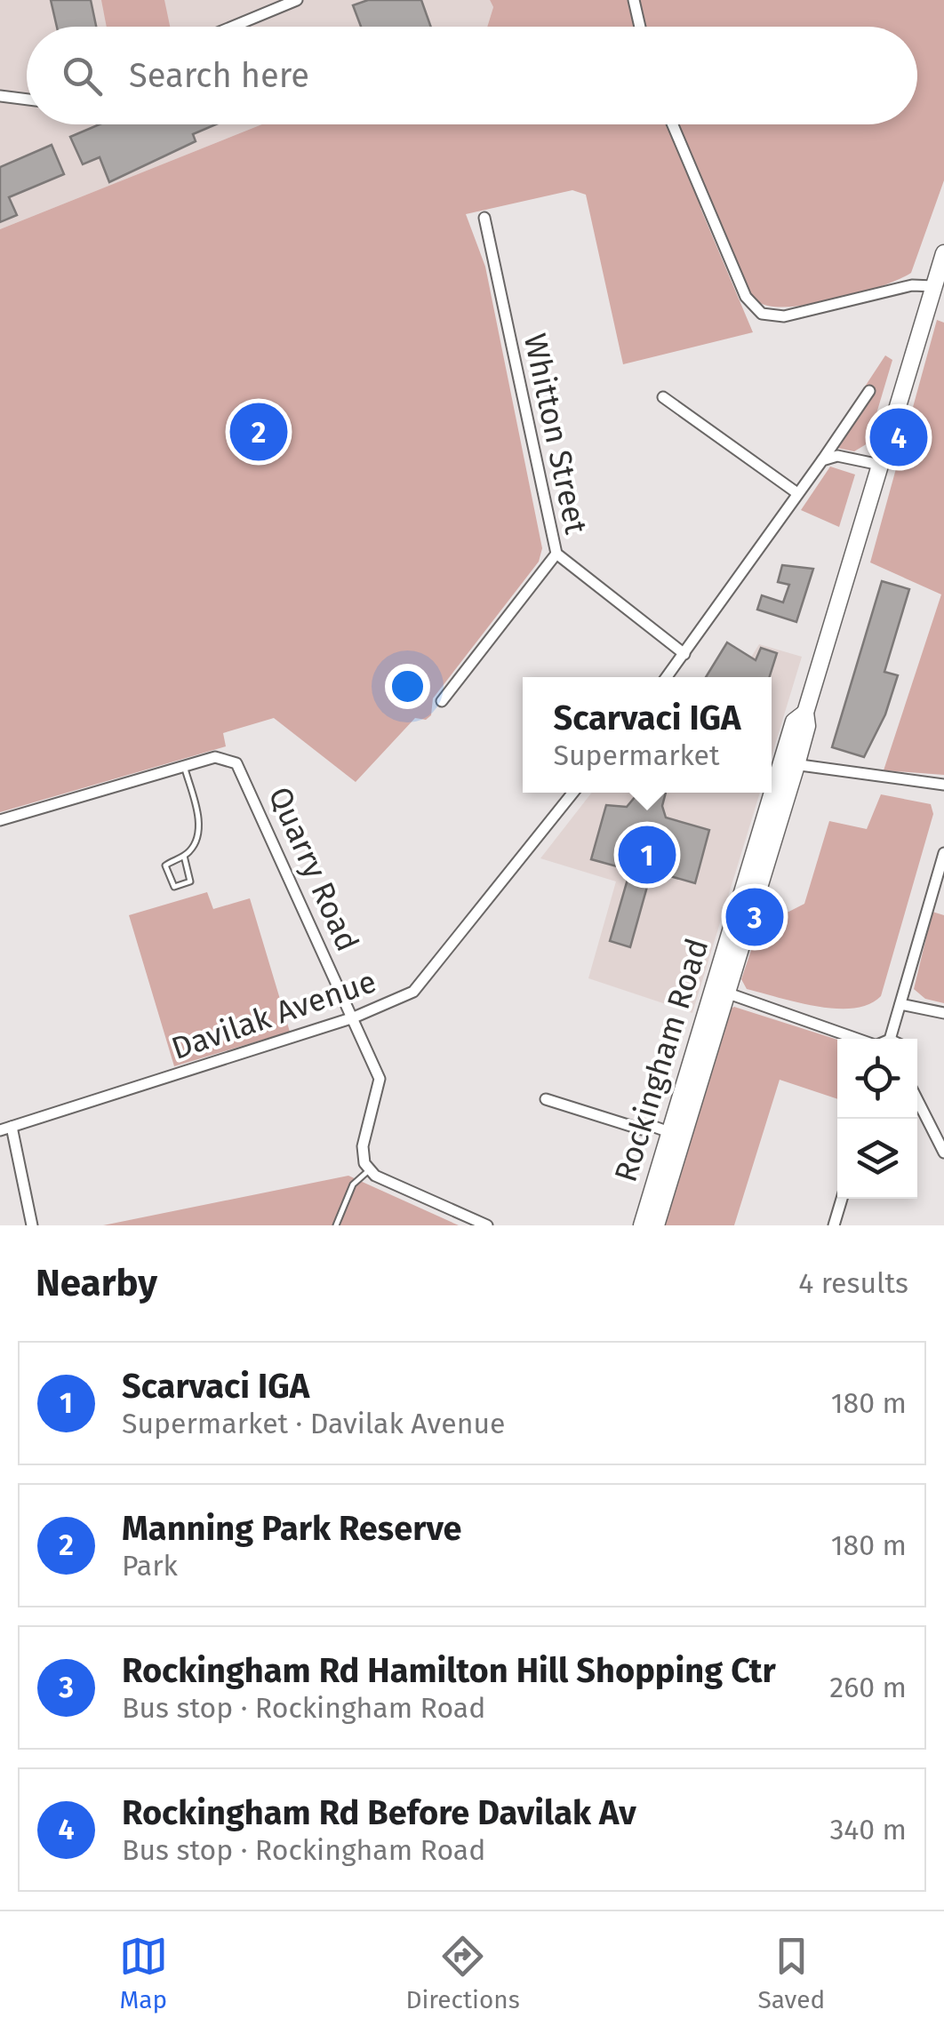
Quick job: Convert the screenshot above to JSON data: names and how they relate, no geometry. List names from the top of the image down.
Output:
{
  "streets": {
    "main road": ["Rockingham Road"],
    "street": ["Whitton Street", "Quarry Road", "Davilak Avenue"]
  },
  "crossings": [
    ["Quarry Road", "Davilak Avenue"]
  ],
  "page": {
    "search": "Search here",
    "pins": [
      "2",
      "4",
      "1",
      "3"
    ],
    "popup": ["Scarvaci IGA", "Supermarket"],
    "heading": ["Nearby", "4 results"],
    "list": [
      {
        "mark": "1",
        "name": "Scarvaci IGA",
        "note": "Supermarket · Davilak Avenue",
        "value": "180 m"
      },
      {
        "mark": "2",
        "name": "Manning Park Reserve",
        "note": "Park",
        "value": "180 m"
      },
      {
        "mark": "3",
        "name": "Rockingham Rd Hamilton Hill Shopping Ctr",
        "note": "Bus stop · Rockingham Road",
        "value": "260 m"
      },
      {
        "mark": "4",
        "name": "Rockingham Rd Before Davilak Av",
        "note": "Bus stop · Rockingham Road",
        "value": "340 m"
      }
    ],
    "nav": ["Map", "Directions", "Saved"]
  }
}
